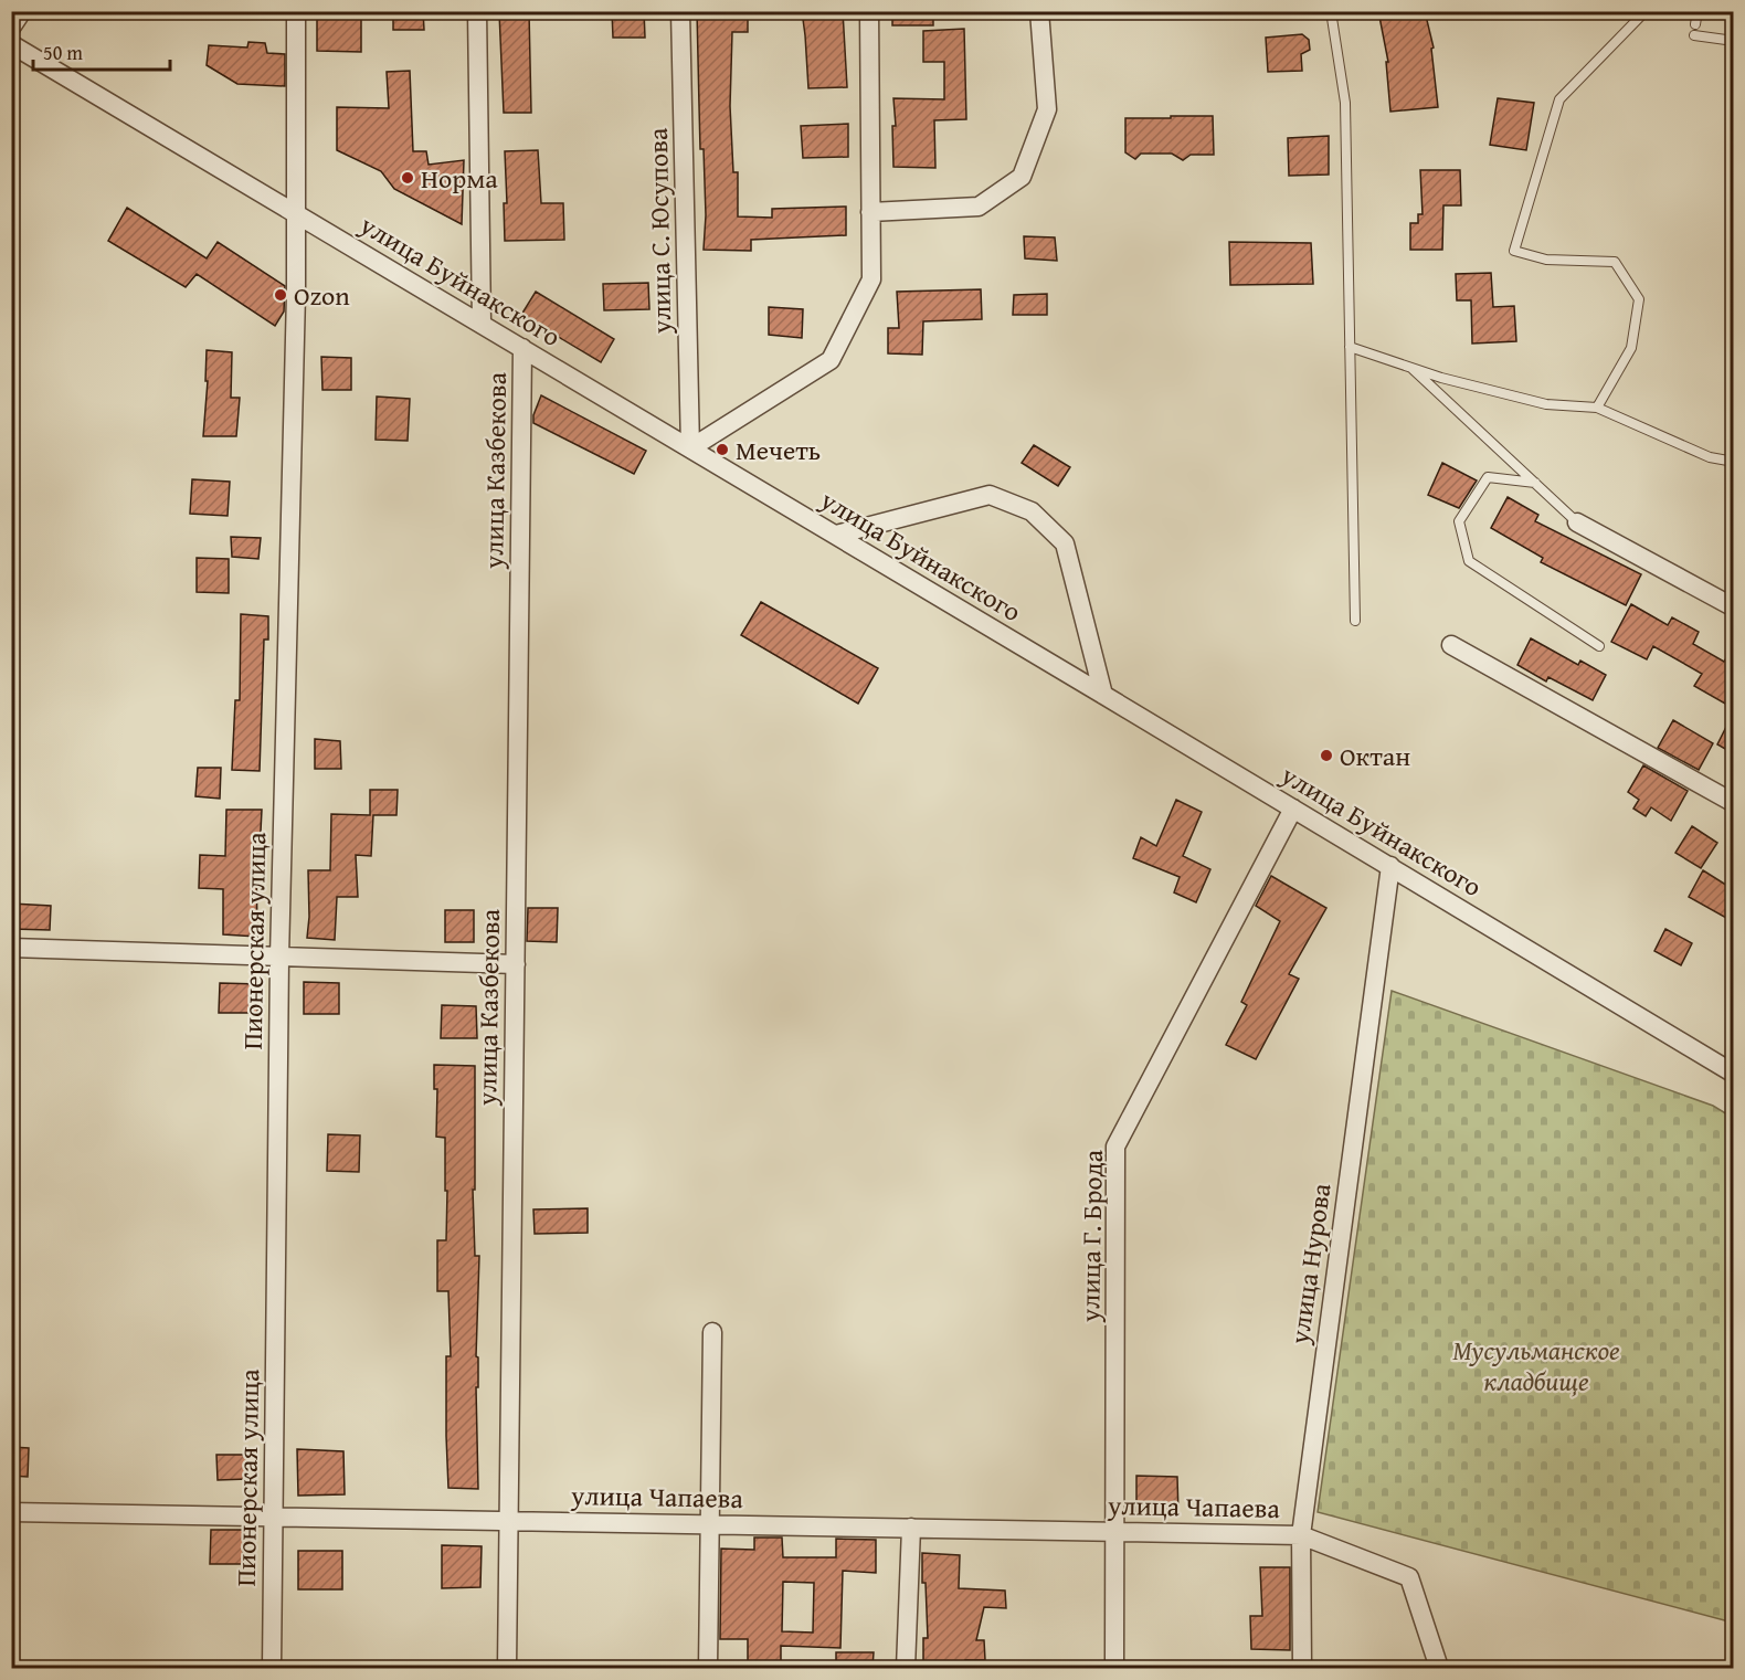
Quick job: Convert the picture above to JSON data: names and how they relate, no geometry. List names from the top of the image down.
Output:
{
  "streets": {
    "street": [
      "улица С. Юсупова",
      "улица Буйнакского",
      "улица Казбекова",
      "Пионерская улица",
      "улица Г. Брода",
      "улица Нурова",
      "улица Чапаева"
    ]
  },
  "crossings": [
    ["улица С. Юсупова", "улица Буйнакского"],
    ["улица Буйнакского", "улица Казбекова"],
    ["улица Буйнакского", "Пионерская улица"],
    ["улица Буйнакского", "улица Г. Брода"],
    ["улица Буйнакского", "улица Нурова"],
    ["улица Казбекова", "улица Чапаева"],
    ["Пионерская улица", "улица Чапаева"],
    ["улица Г. Брода", "улица Чапаева"],
    ["улица Нурова", "улица Чапаева"]
  ],
  "parks": ["Мусульманское кладбище"],
  "places": [
    "Норма",
    "Ozon",
    "Мечеть",
    "Октан"
  ],
  "scale_bar": "50 m"
}
